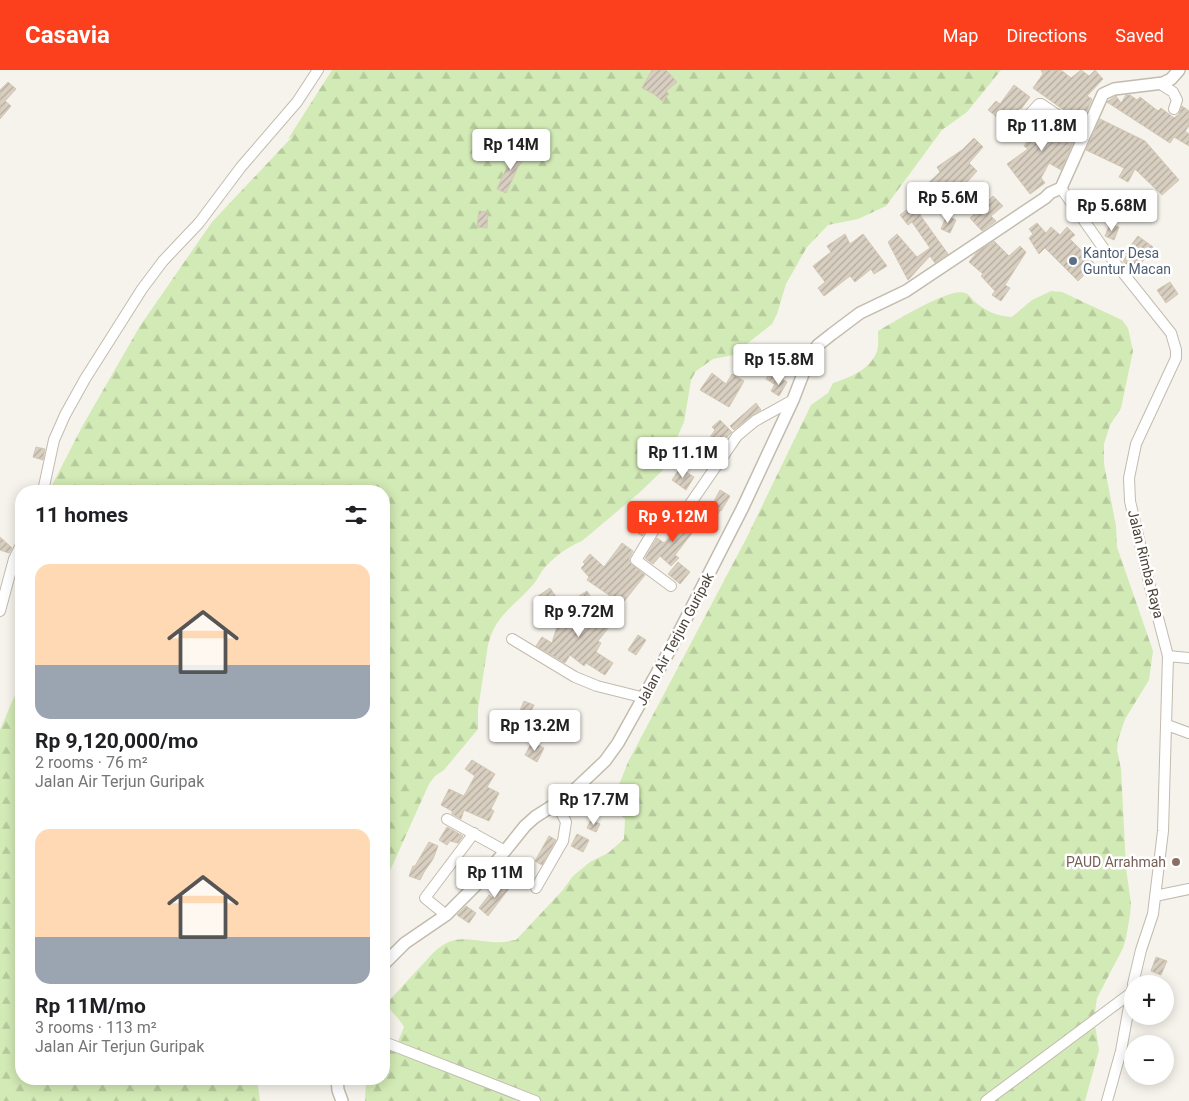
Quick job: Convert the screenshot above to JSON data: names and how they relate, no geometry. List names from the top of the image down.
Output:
{
  "streets": {
    "street": ["Jalan Rimba Raya", "Jalan Air Terjun Guripak"]
  },
  "crossings": [
    ["Jalan Rimba Raya", "Jalan Air Terjun Guripak"]
  ],
  "places": ["Kantor Desa Guntur Macan", "PAUD Arrahmah"],
  "page": {
    "header": "Casavia",
    "nav": ["Map", "Directions", "Saved"],
    "price": [
      "Rp 11.8M",
      "Rp 14M",
      "Rp 5.6M",
      "Rp 5.68M",
      "Rp 15.8M",
      "Rp 11.1M",
      "Rp 9.12M",
      "Rp 9.72M",
      "Rp 13.2M",
      "Rp 17.7M",
      "Rp 11M"
    ],
    "heading": "11 homes",
    "list": [
      {
        "name": "Rp 9,120,000/mo",
        "note": "2 rooms · 76 m² · Jalan Air Terjun Guripak"
      },
      {
        "name": "Rp 11M/mo",
        "note": "3 rooms · 113 m² · Jalan Air Terjun Guripak"
      }
    ],
    "map_buttons": ["+", "−"]
  }
}
